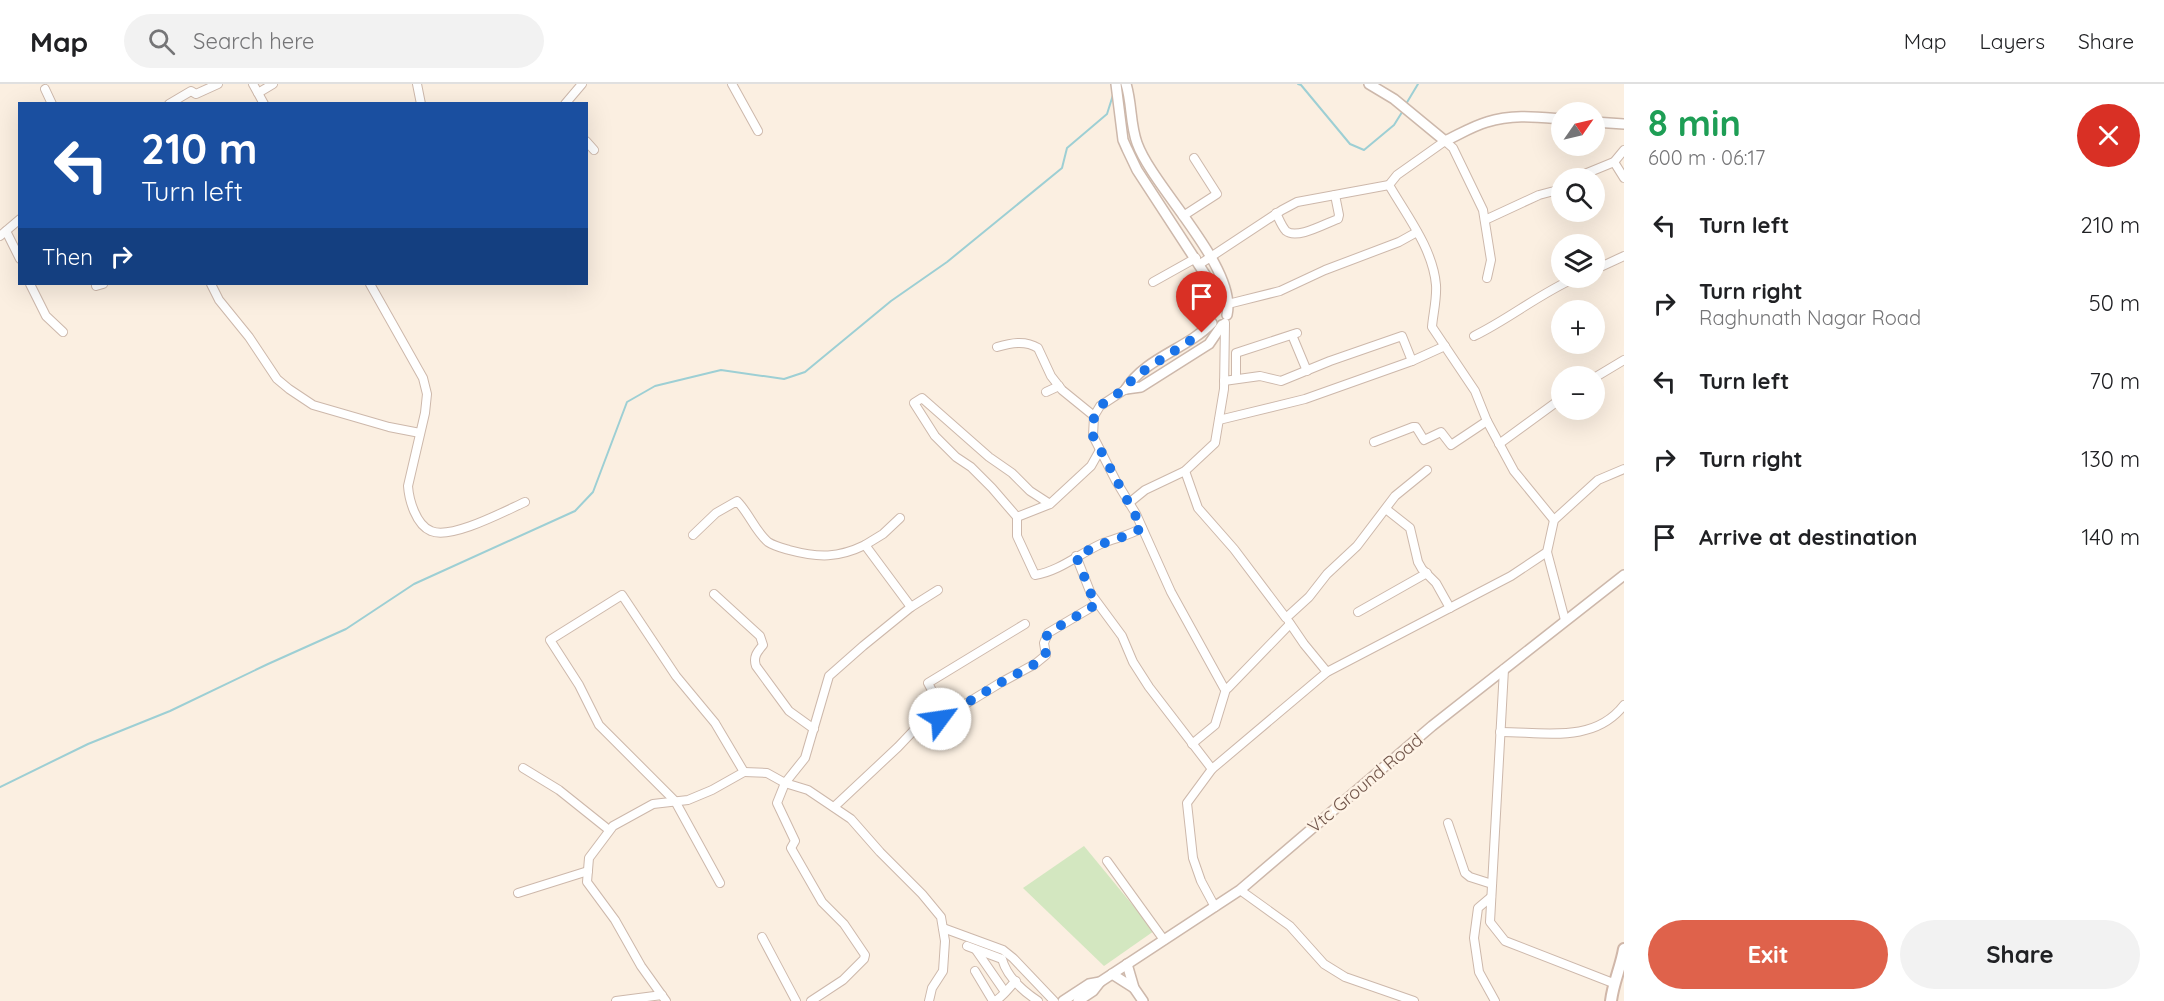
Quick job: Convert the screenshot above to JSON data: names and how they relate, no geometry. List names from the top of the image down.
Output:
{
  "streets": {
    "street": ["Vtc Ground Road"]
  },
  "north": "top right",
  "page": {
    "header": "Map",
    "search": "Search here",
    "nav": ["Map", "Layers", "Share"],
    "heading": ["8 min", "600 m · 06:17"],
    "map_buttons": ["+", "−"],
    "turn": ["210 m", "Turn left"],
    "list": [
      {
        "name": "Turn left",
        "value": "210 m"
      },
      {
        "name": "Turn right",
        "note": "Raghunath Nagar Road",
        "value": "50 m"
      },
      {
        "name": "Turn left",
        "value": "70 m"
      },
      {
        "name": "Turn right",
        "value": "130 m"
      },
      {
        "name": "Arrive at destination",
        "value": "140 m"
      }
    ],
    "then": "Then",
    "buttons": ["Exit", "Share"]
  }
}
